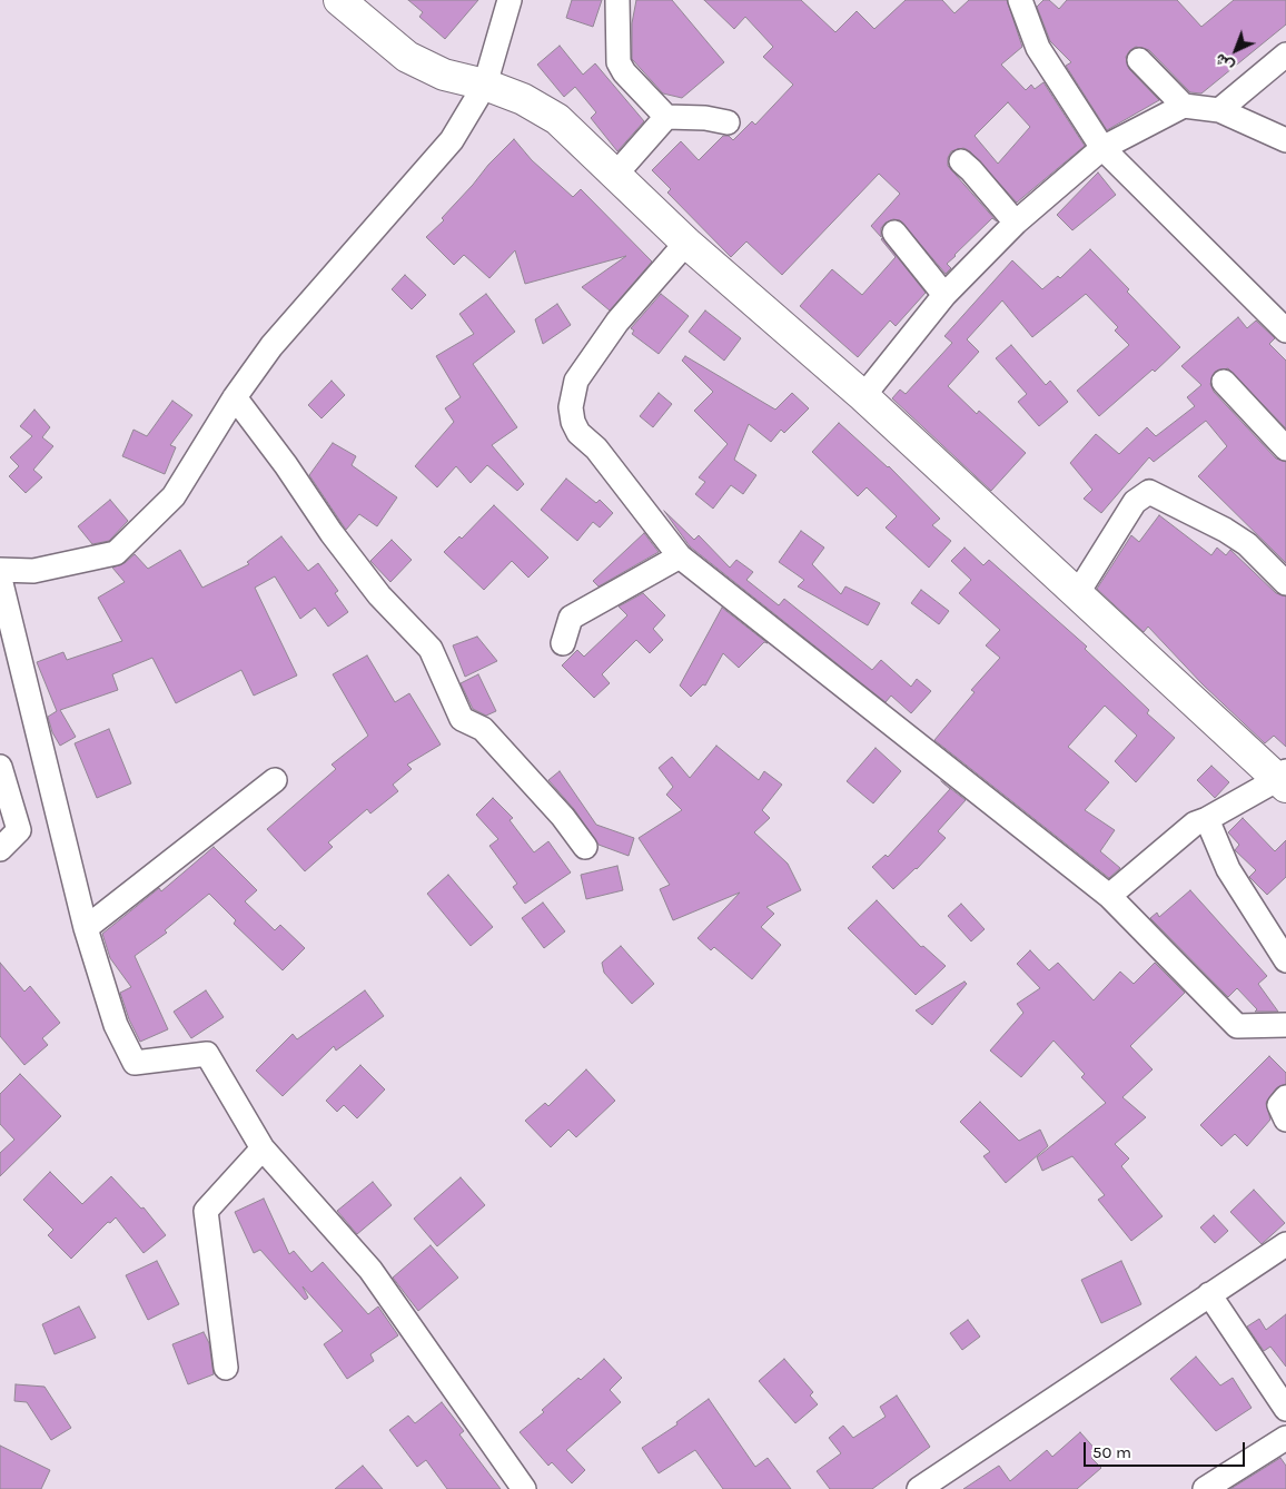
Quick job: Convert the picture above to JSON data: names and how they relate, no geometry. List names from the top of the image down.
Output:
{
  "scale_bar": "50 m",
  "north": "bottom left"
}
